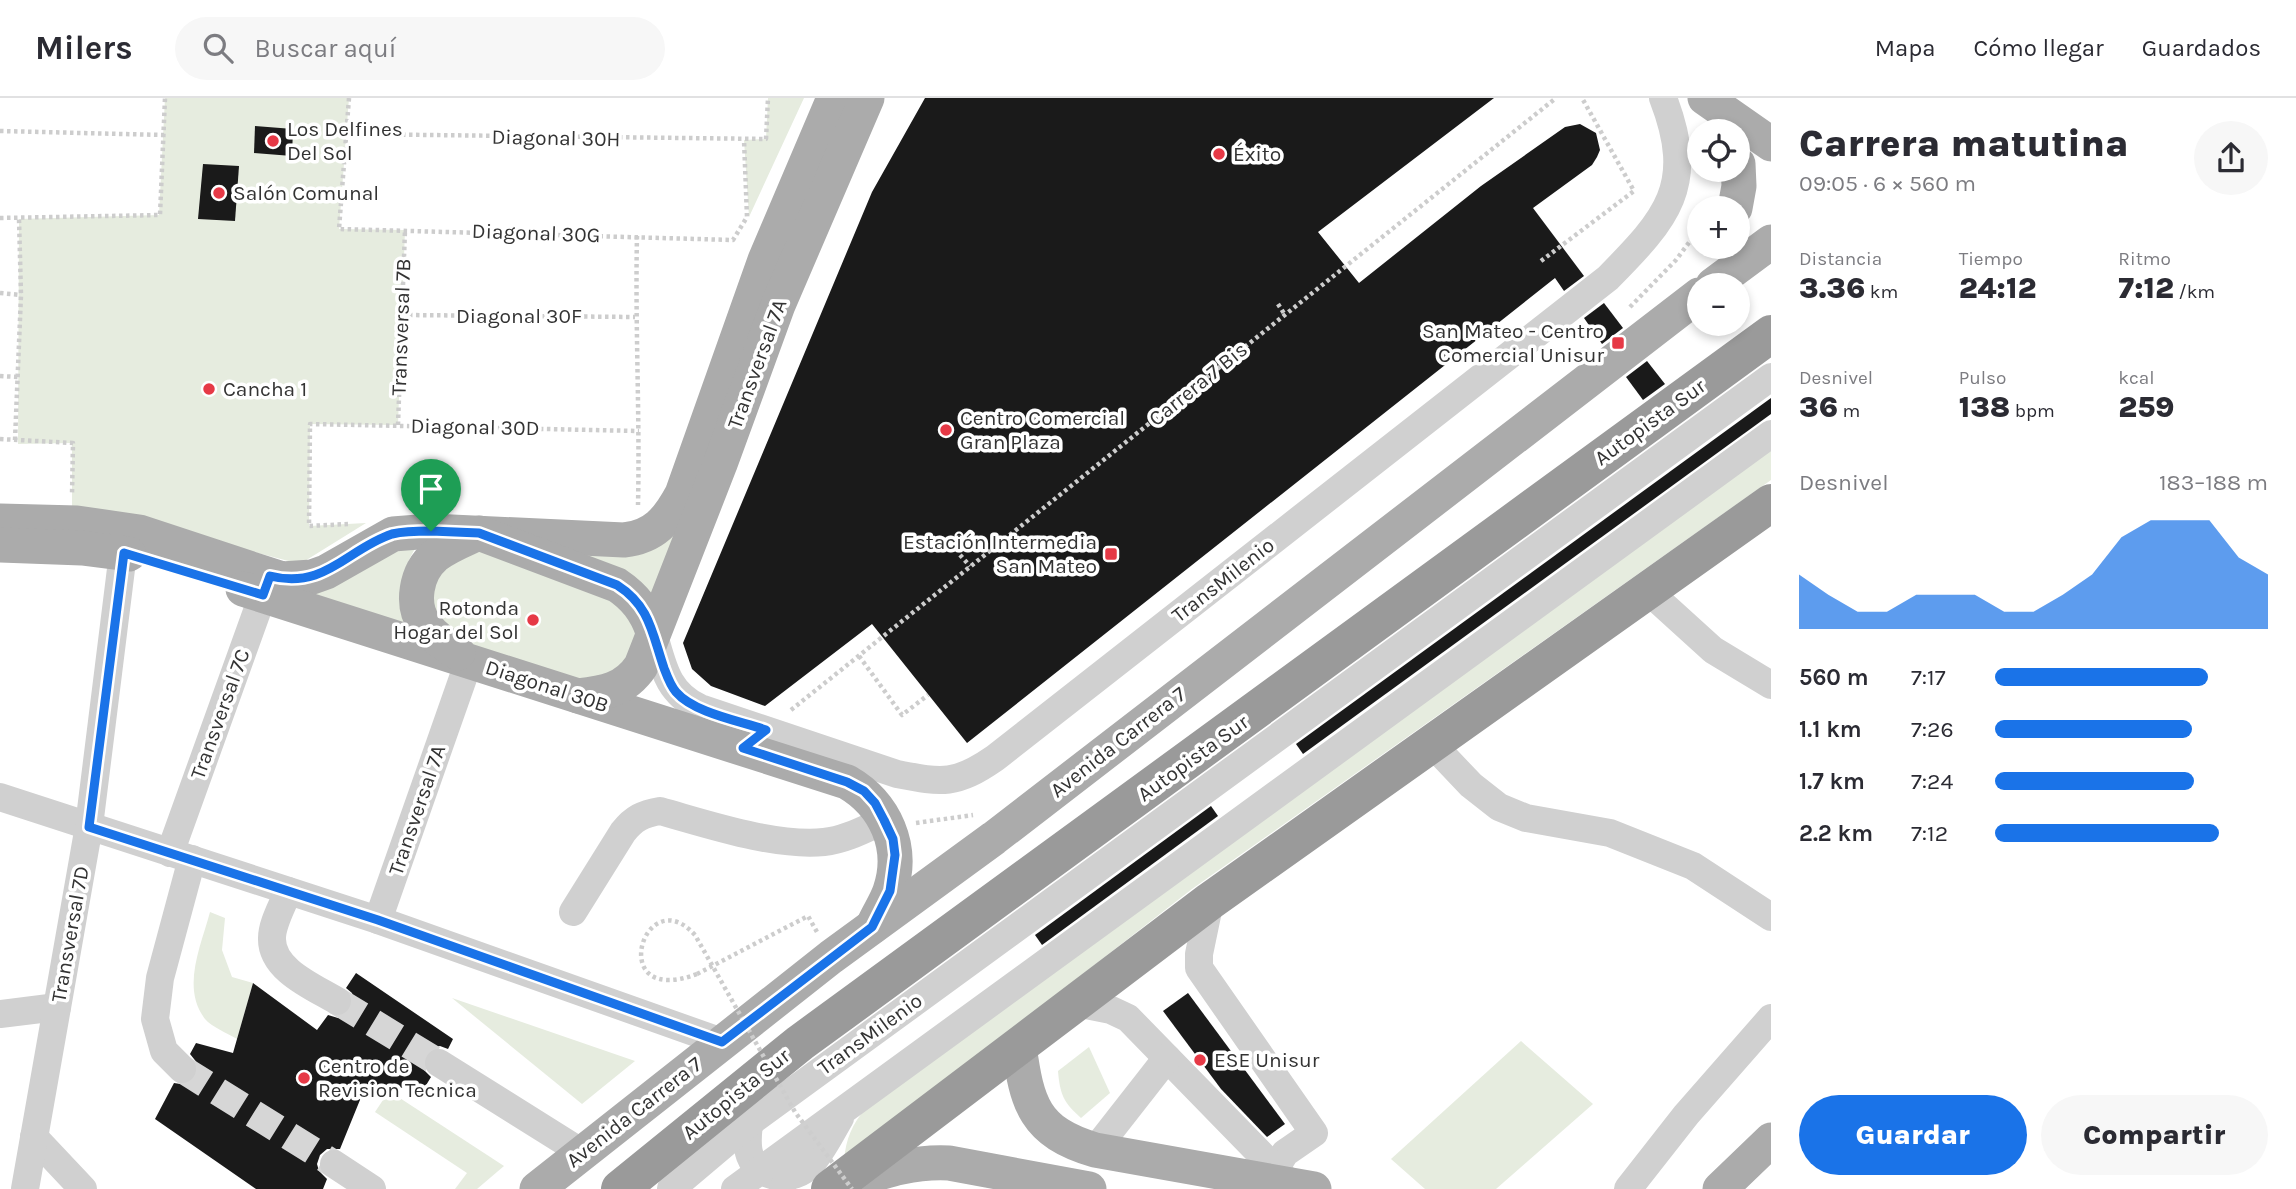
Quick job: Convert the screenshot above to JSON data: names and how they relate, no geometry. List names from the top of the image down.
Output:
{
  "streets": {
    "highway": ["Autopista Sur"],
    "main road": ["Transversal 7A", "Diagonal 30B", "Avenida Carrera 7"],
    "street": ["TransMilenio", "Transversal 7C", "Transversal 7D"],
    "path": [
      "Diagonal 30H",
      "Diagonal 30G",
      "Diagonal 30F",
      "Transversal 7B",
      "Carrera 7 Bis",
      "Diagonal 30D"
    ]
  },
  "crossings": [
    ["Diagonal 30H", "Diagonal 30G"],
    ["Diagonal 30G", "Transversal 7B"],
    ["Diagonal 30F", "Transversal 7B"],
    ["Transversal 7B", "Diagonal 30D"],
    ["Transversal 7A", "TransMilenio"],
    ["Transversal 7A", "Diagonal 30B"],
    ["Carrera 7 Bis", "TransMilenio"],
    ["Diagonal 30B", "Transversal 7C"],
    ["Diagonal 30B", "Avenida Carrera 7"],
    ["Diagonal 30B", "Transversal 7D"]
  ],
  "places": {
    "other": [
      "Los Delfines Del Sol",
      "Éxito",
      "Salón Comunal",
      "Cancha 1",
      "Centro Comercial Gran Plaza",
      "Rotonda Hogar del Sol",
      "ESE Unisur",
      "Centro de Revision Tecnica"
    ],
    "transit": ["San Mateo - Centro Comercial Unisur", "Estación Intermedia San Mateo"]
  },
  "page": {
    "header": "Milers",
    "search": "Buscar aquí",
    "nav": ["Mapa", "Cómo llegar", "Guardados"],
    "heading": ["Carrera matutina", "09:05 · 6 × 560 m"],
    "map_buttons": ["+", "−"],
    "stats": [
      ["Distancia", "3.36 km"],
      ["Tiempo", "24:12"],
      ["Ritmo", "7:12 /km"],
      ["Desnivel", "36 m"],
      ["Pulso", "138 bpm"],
      ["kcal", "259"]
    ],
    "chart": ["Desnivel", "183–188 m"],
    "list": [
      {
        "name": "560 m",
        "note": "7:17"
      },
      {
        "name": "1.1 km",
        "note": "7:26"
      },
      {
        "name": "1.7 km",
        "note": "7:24"
      },
      {
        "name": "2.2 km",
        "note": "7:12"
      }
    ],
    "buttons": ["Guardar", "Compartir"]
  }
}
